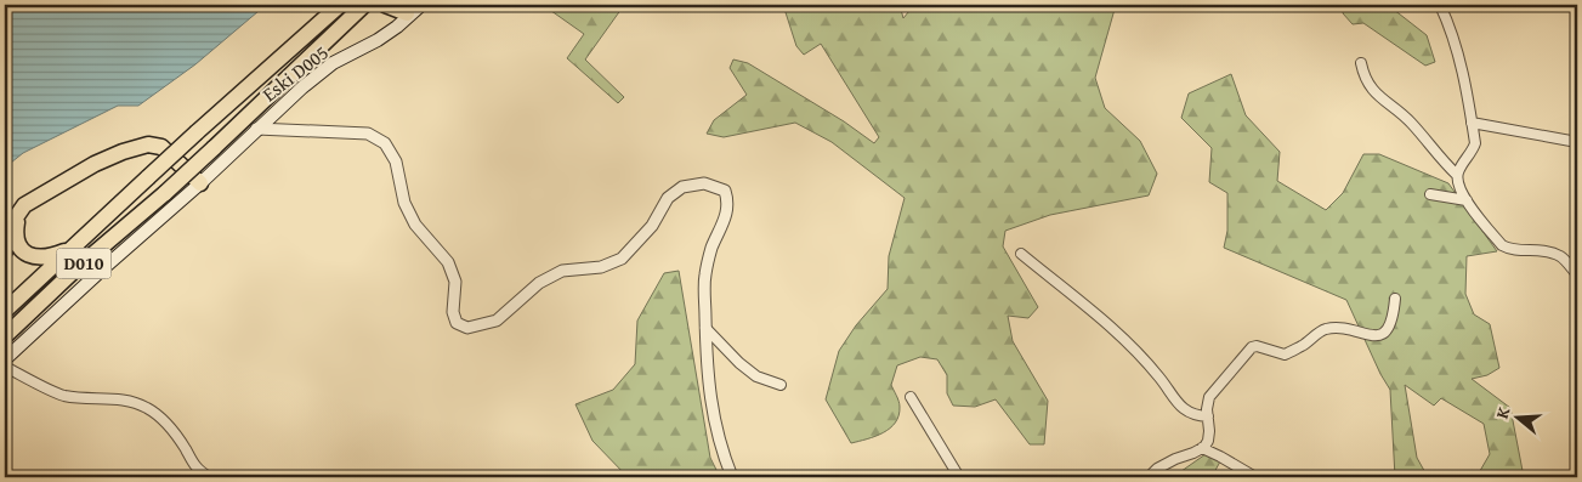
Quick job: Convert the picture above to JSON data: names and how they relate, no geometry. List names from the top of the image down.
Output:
{
  "streets": {
    "highway": ["D010"],
    "main road": ["Eski D005"]
  },
  "north": "left"
}
